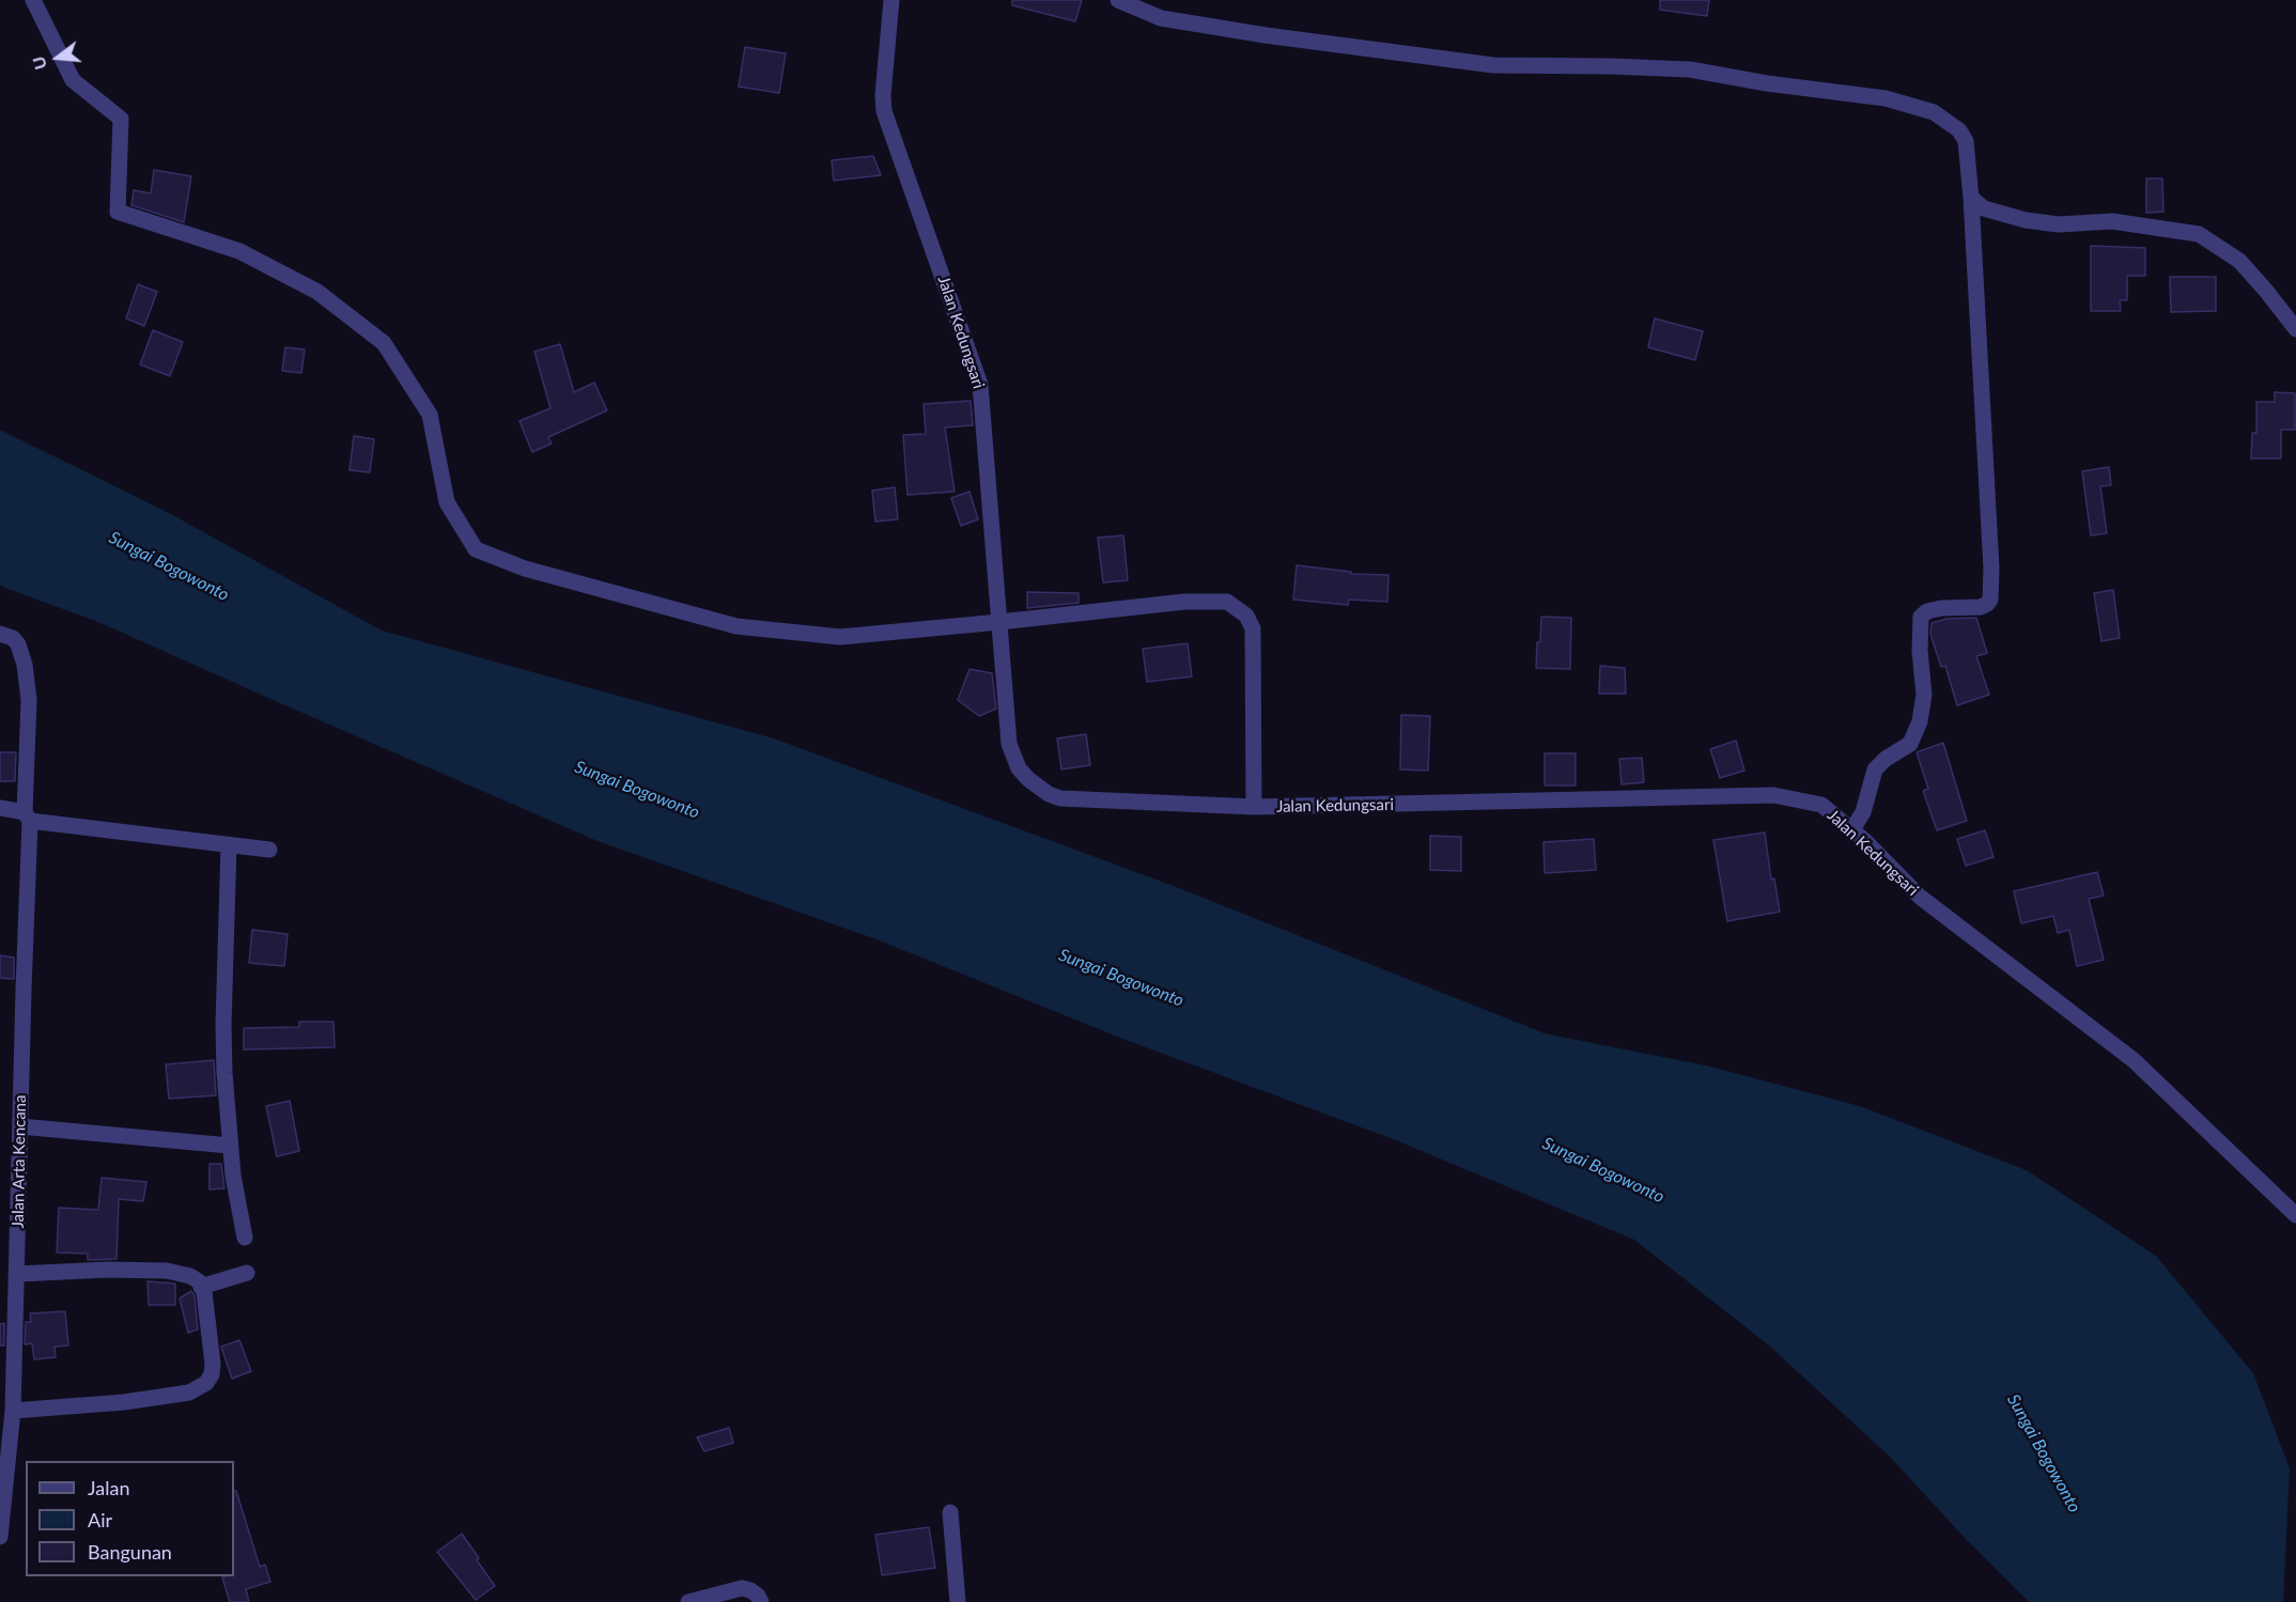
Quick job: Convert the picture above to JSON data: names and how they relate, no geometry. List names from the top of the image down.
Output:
{
  "streets": {
    "street": ["Jalan Kedungsari", "Jalan Arta Kencana"]
  },
  "water": ["Sungai Bogowonto"],
  "legend": ["Jalan", "Air", "Bangunan"],
  "north": "left"
}
